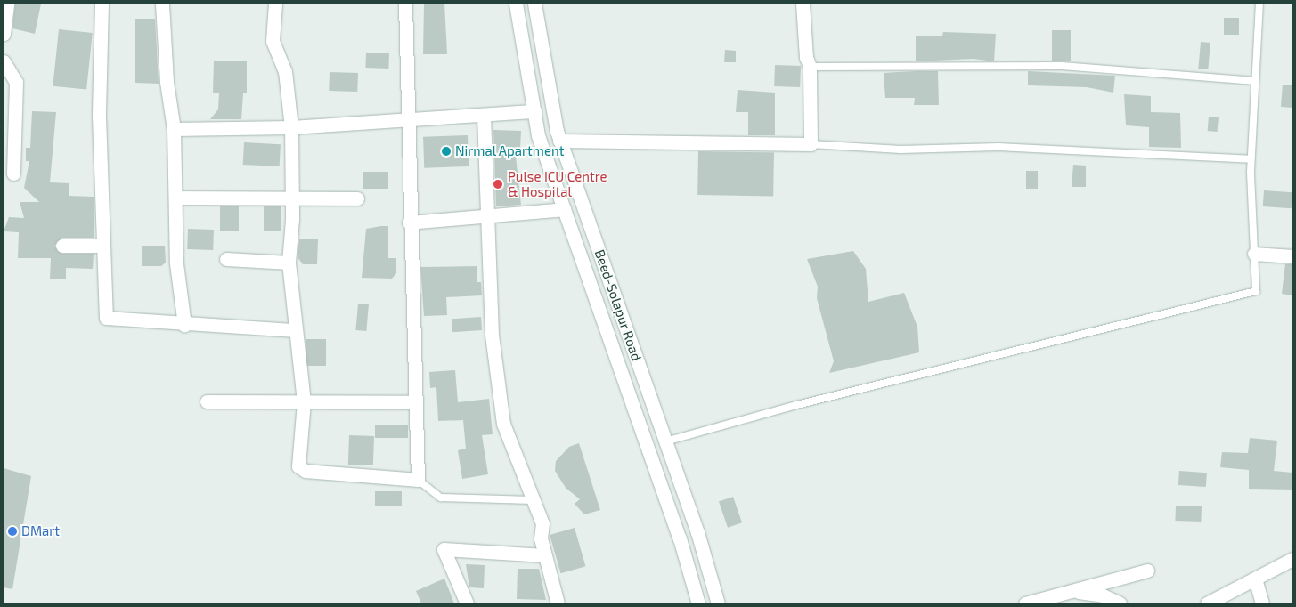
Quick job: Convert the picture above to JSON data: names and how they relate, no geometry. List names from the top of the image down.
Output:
{
  "streets": {
    "street": ["Beed-Solapur Road"]
  },
  "places": ["Nirmal Apartment", "Pulse ICU Centre & Hospital", "DMart"]
}
